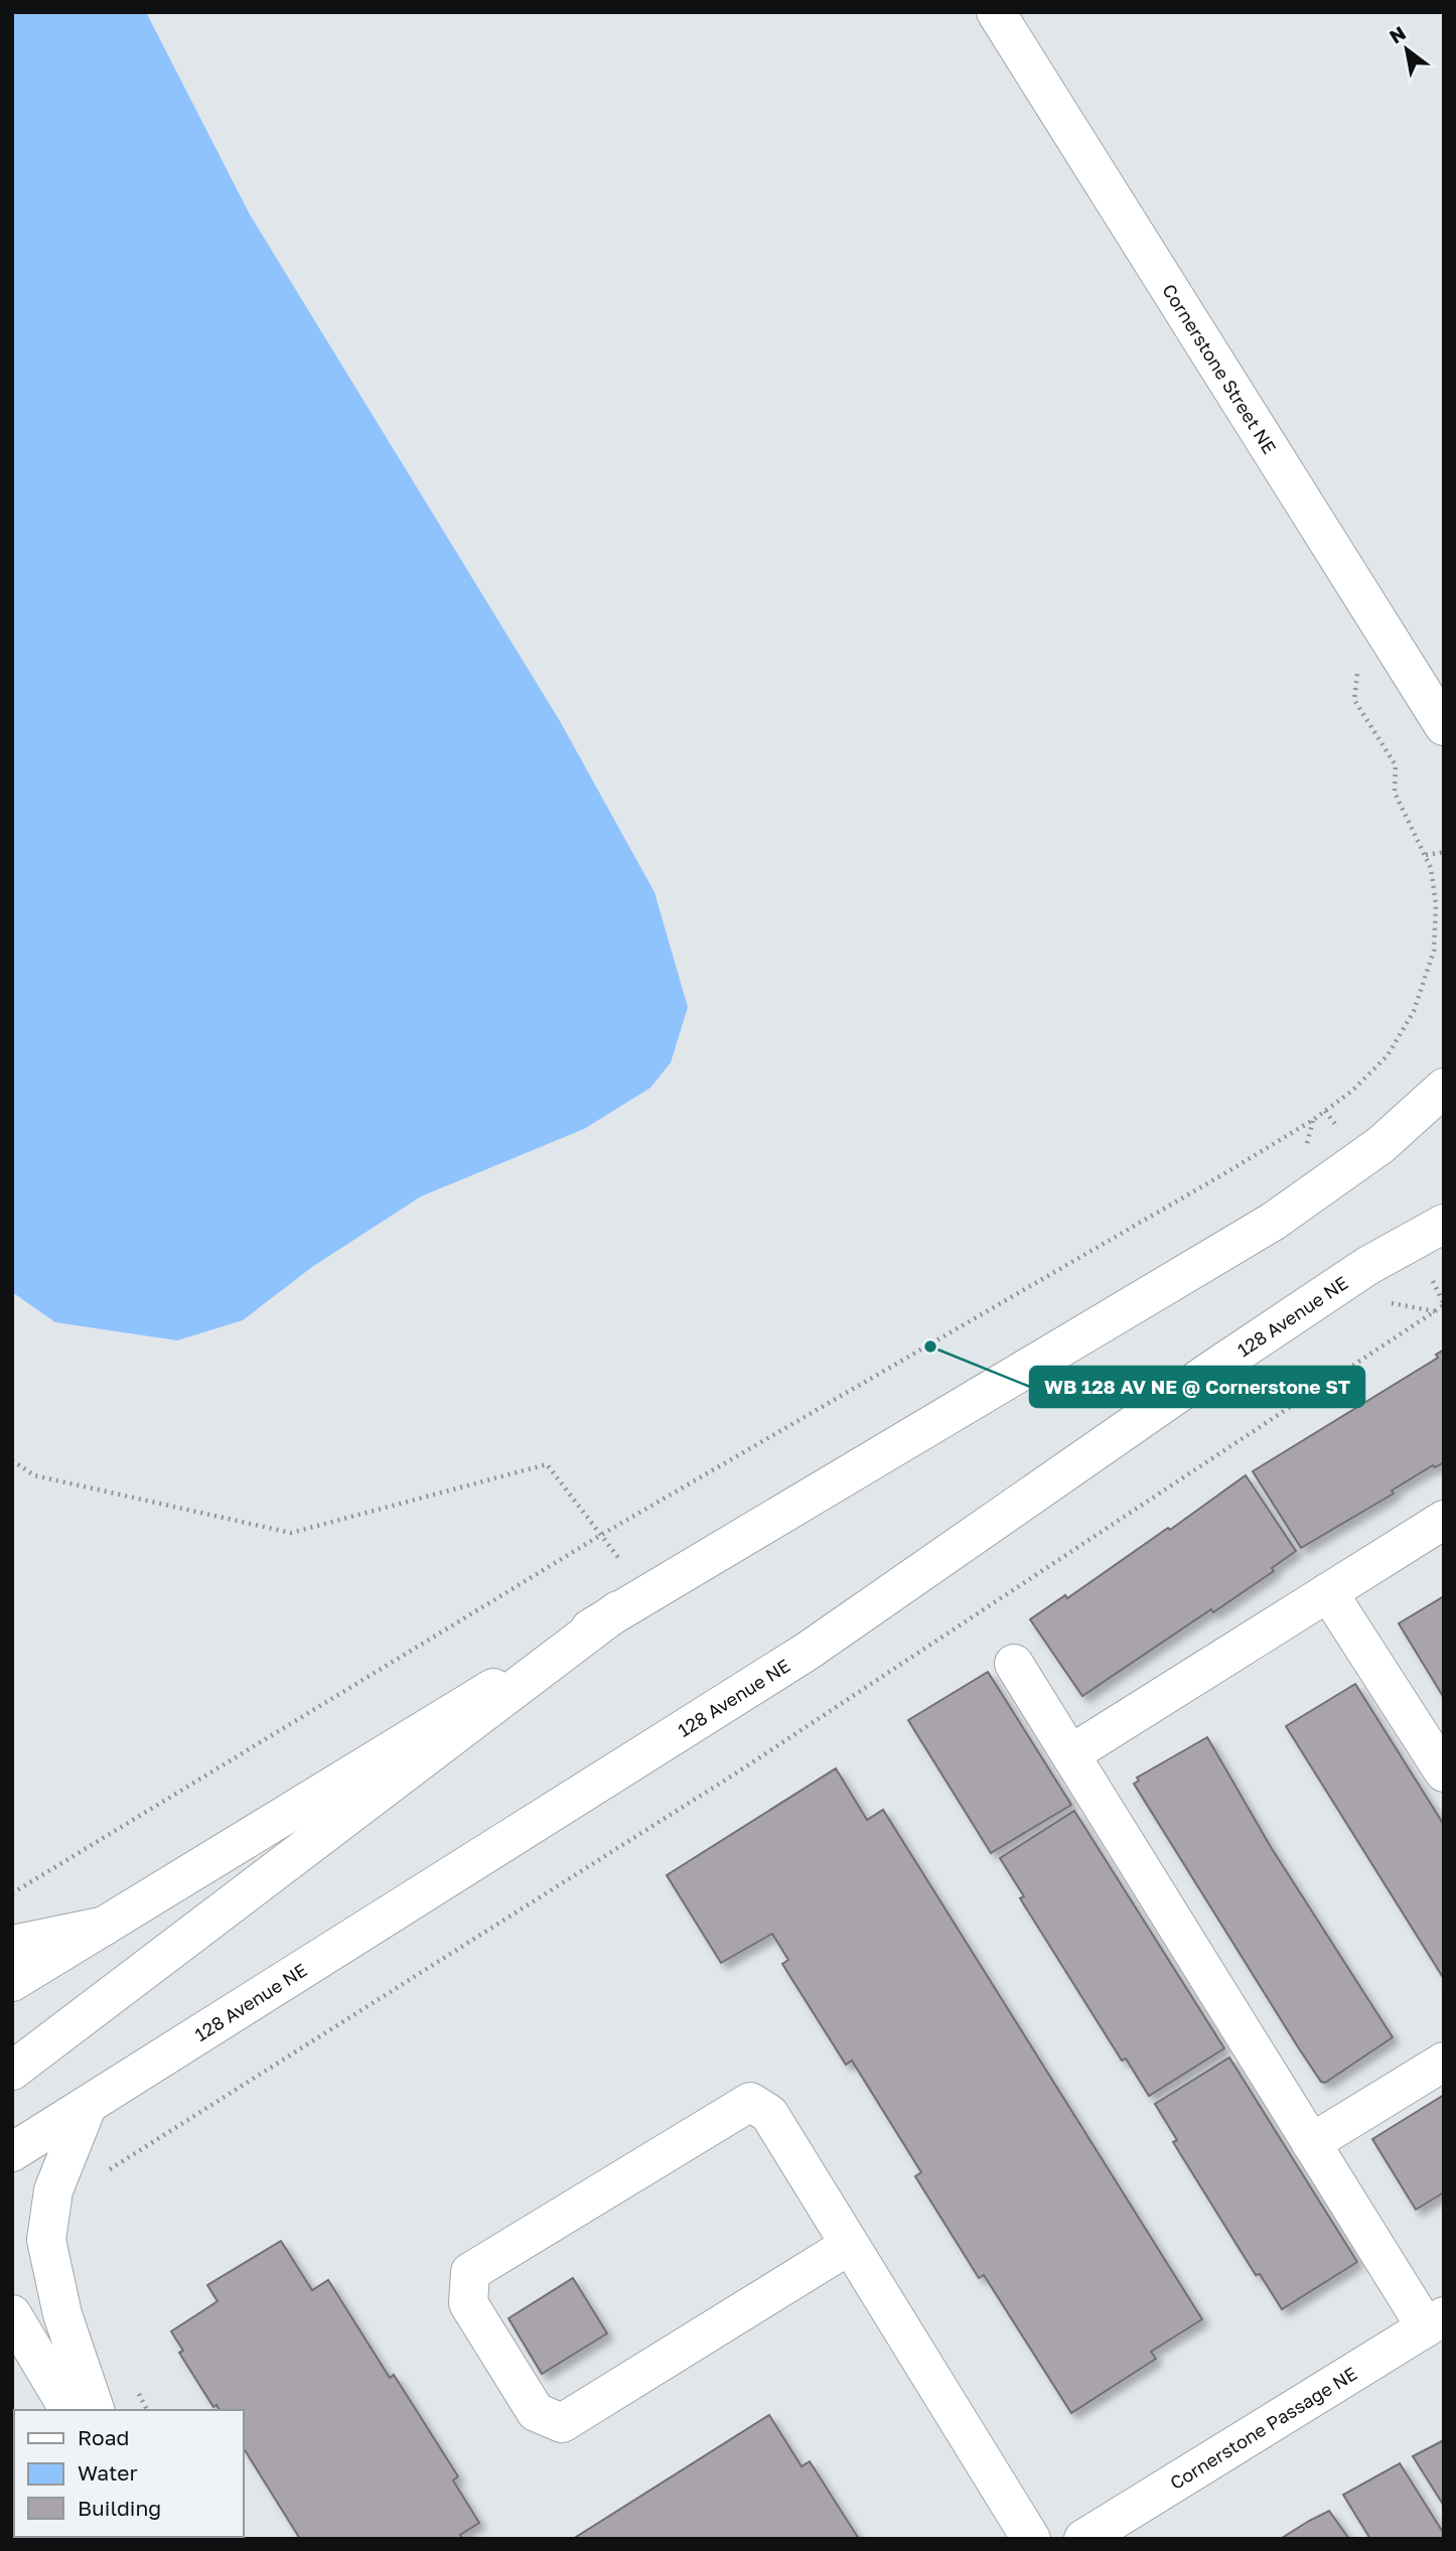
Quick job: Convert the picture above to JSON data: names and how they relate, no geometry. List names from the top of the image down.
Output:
{
  "streets": {
    "street": ["Cornerstone Street NE", "128 Avenue NE", "Cornerstone Passage NE"]
  },
  "places": ["WB 128 AV NE @ Cornerstone ST"],
  "legend": ["Road", "Water", "Building"],
  "north": "top left"
}
